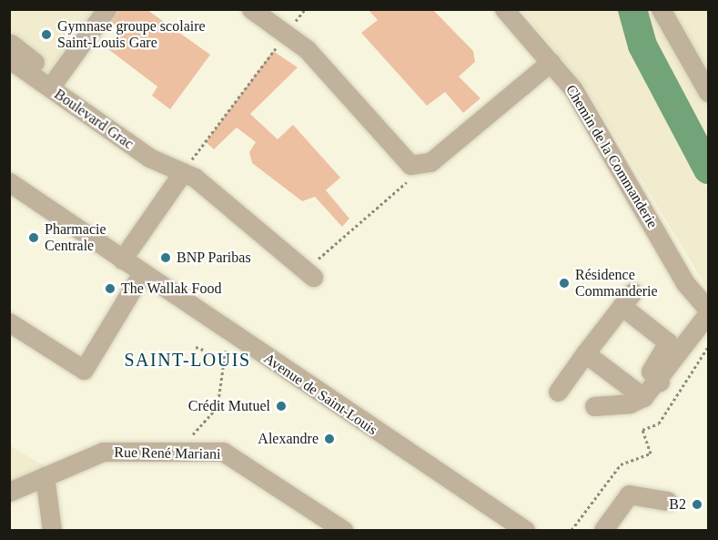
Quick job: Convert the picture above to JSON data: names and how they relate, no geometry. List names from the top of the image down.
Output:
{
  "streets": {
    "street": [
      "Boulevard Grac",
      "Chemin de la Commanderie",
      "Avenue de Saint-Louis",
      "Rue René Mariani"
    ]
  },
  "districts": ["SAINT-LOUIS"],
  "places": [
    "Gymnase groupe scolaire Saint-Louis Gare",
    "Pharmacie Centrale",
    "BNP Paribas",
    "Résidence Commanderie",
    "The Wallak Food",
    "Crédit Mutuel",
    "Alexandre",
    "B2"
  ]
}
